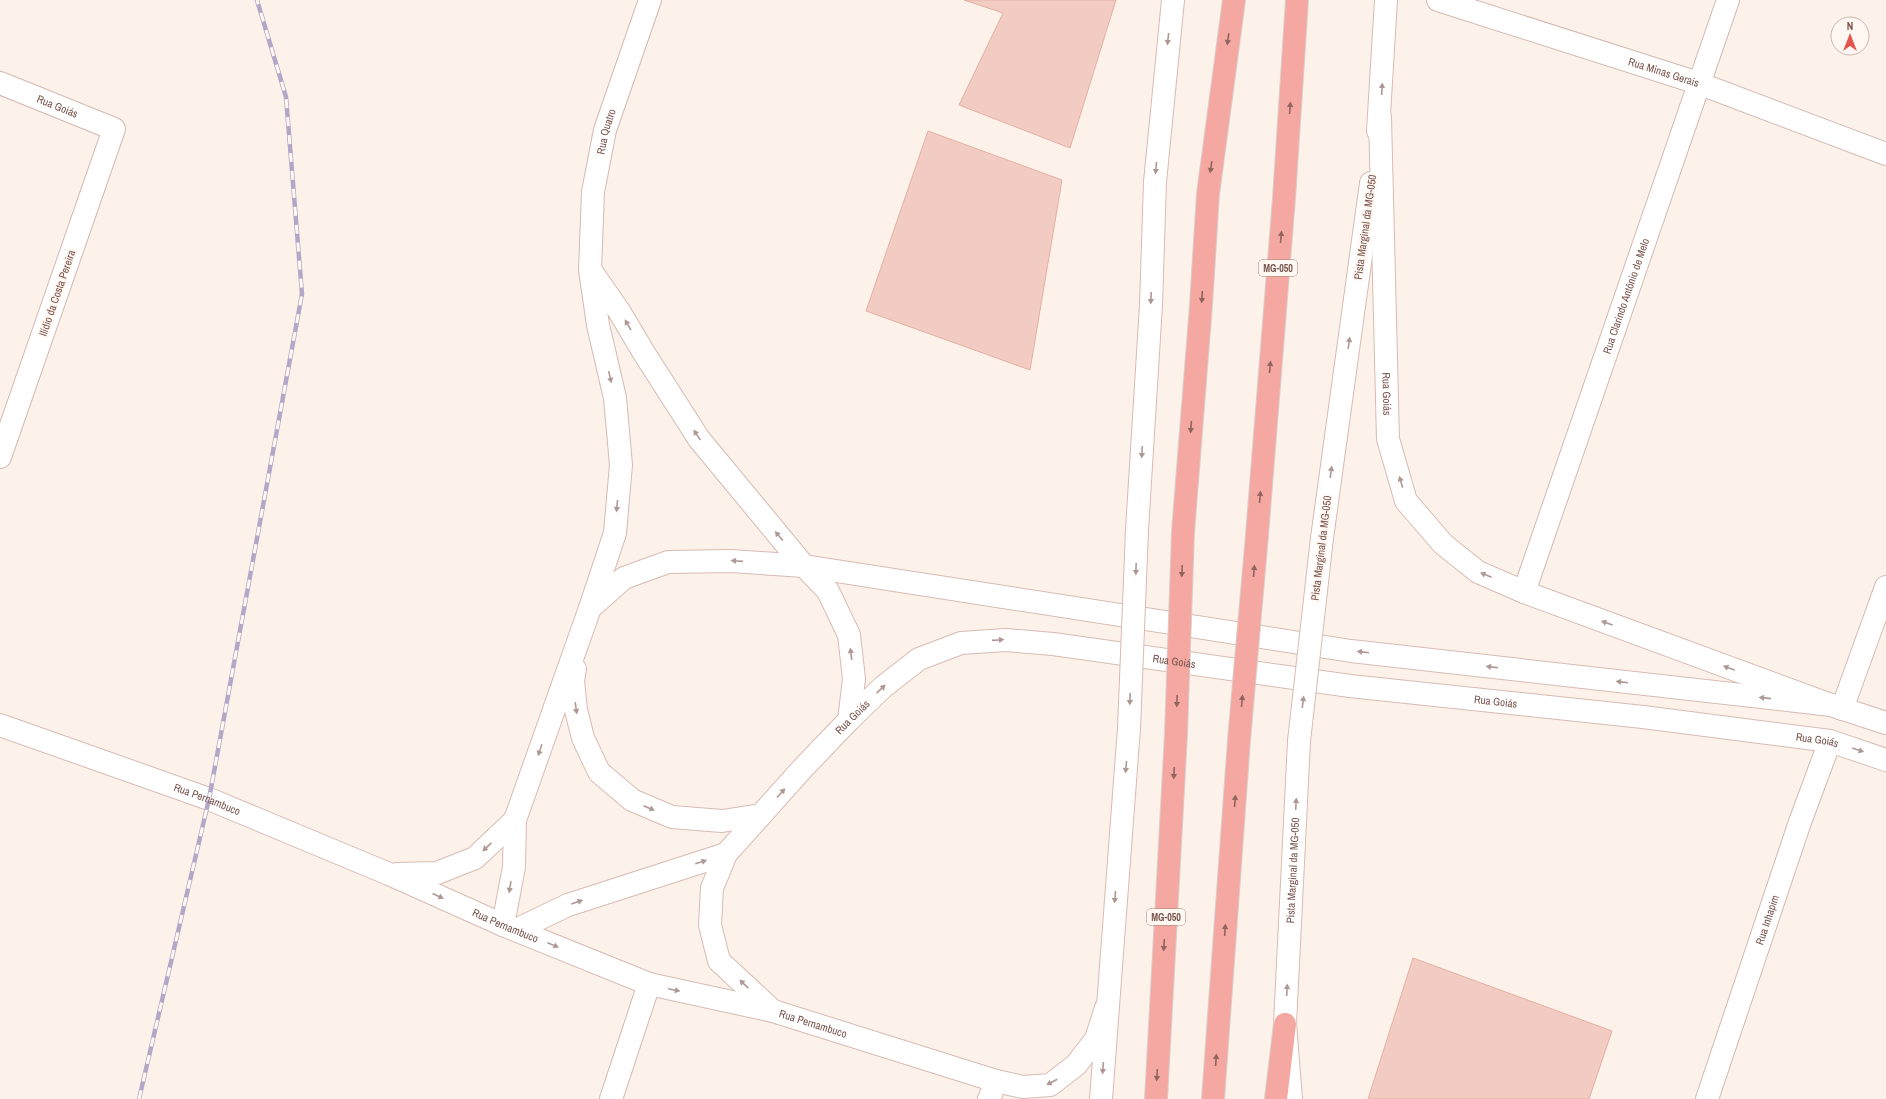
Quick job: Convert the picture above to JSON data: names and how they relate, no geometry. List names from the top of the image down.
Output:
{
  "streets": {
    "highway": ["MG-050"],
    "main road": [
      "Rua Minas Gerais",
      "Rua Goiás",
      "Rua Quatro",
      "Pista Marginal da MG-050",
      "Ilídio da Costa Pereira",
      "Rua Clarindo Antônio de Melo",
      "Rua Pernambuco",
      "Rua Inhapim"
    ]
  },
  "crossings": [
    ["Rua Minas Gerais", "Rua Clarindo Antônio de Melo"],
    ["Rua Goiás", "Rua Quatro"],
    ["Rua Goiás", "Pista Marginal da MG-050"],
    ["Rua Goiás", "Ilídio da Costa Pereira"],
    ["Rua Goiás", "Rua Clarindo Antônio de Melo"],
    ["Rua Goiás", "Rua Pernambuco"],
    ["Rua Goiás", "Rua Inhapim"]
  ],
  "one_way": ["Rua Quatro"],
  "north": "top"
}
